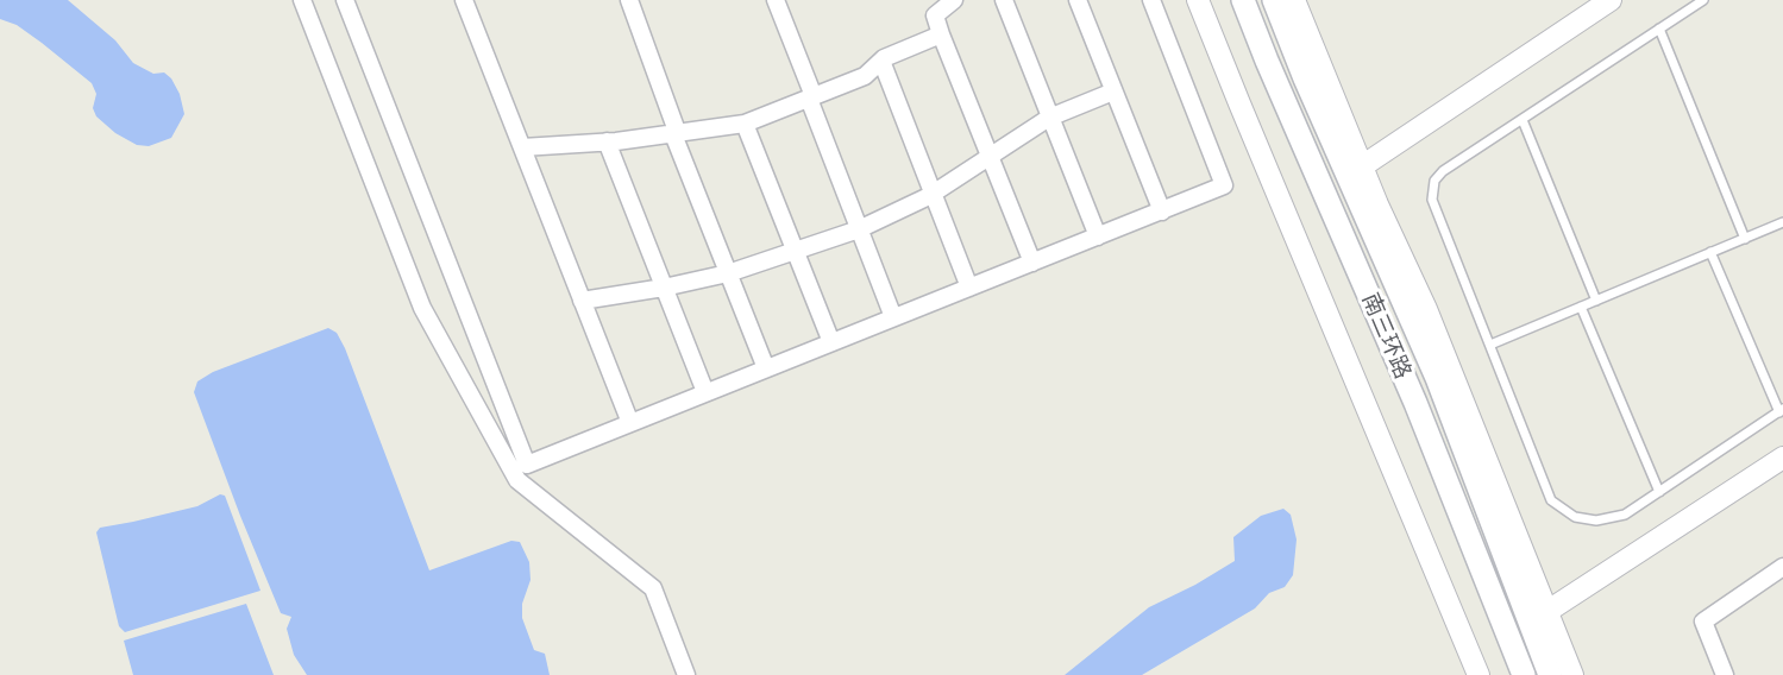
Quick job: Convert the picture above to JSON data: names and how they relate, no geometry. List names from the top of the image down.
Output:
{
  "streets": {
    "main road": ["南三环路"]
  }
}
